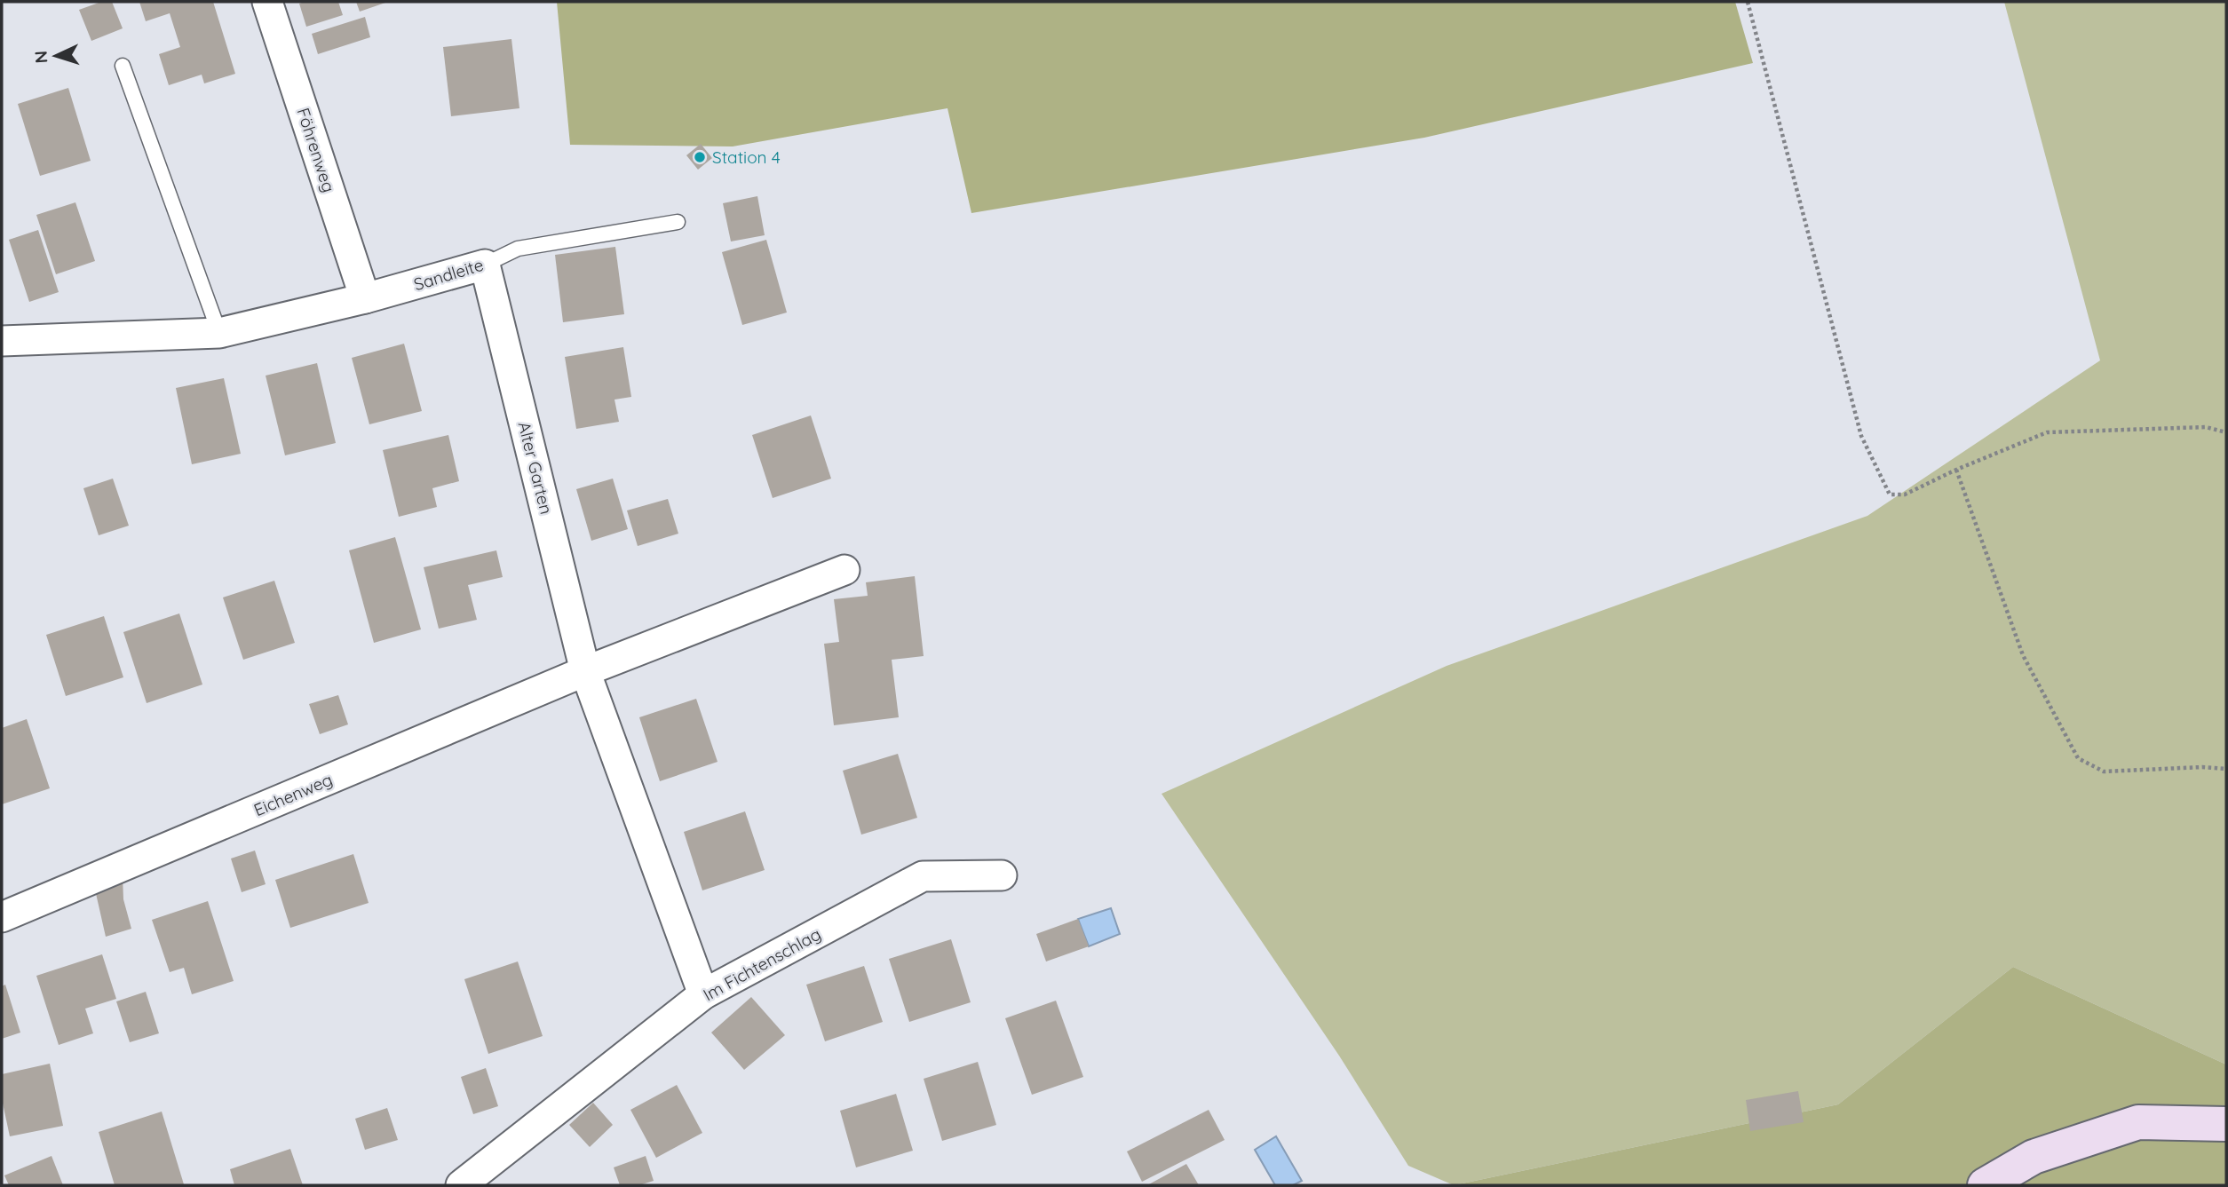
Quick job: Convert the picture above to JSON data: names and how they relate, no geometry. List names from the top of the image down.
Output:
{
  "streets": {
    "street": [
      "Föhrenweg",
      "Sandleite",
      "Alter Garten",
      "Eichenweg",
      "Im Fichtenschlag"
    ]
  },
  "crossings": [
    ["Föhrenweg", "Sandleite"],
    ["Sandleite", "Alter Garten"],
    ["Alter Garten", "Eichenweg"],
    ["Alter Garten", "Im Fichtenschlag"]
  ],
  "places": ["Station 4"],
  "north": "left"
}
